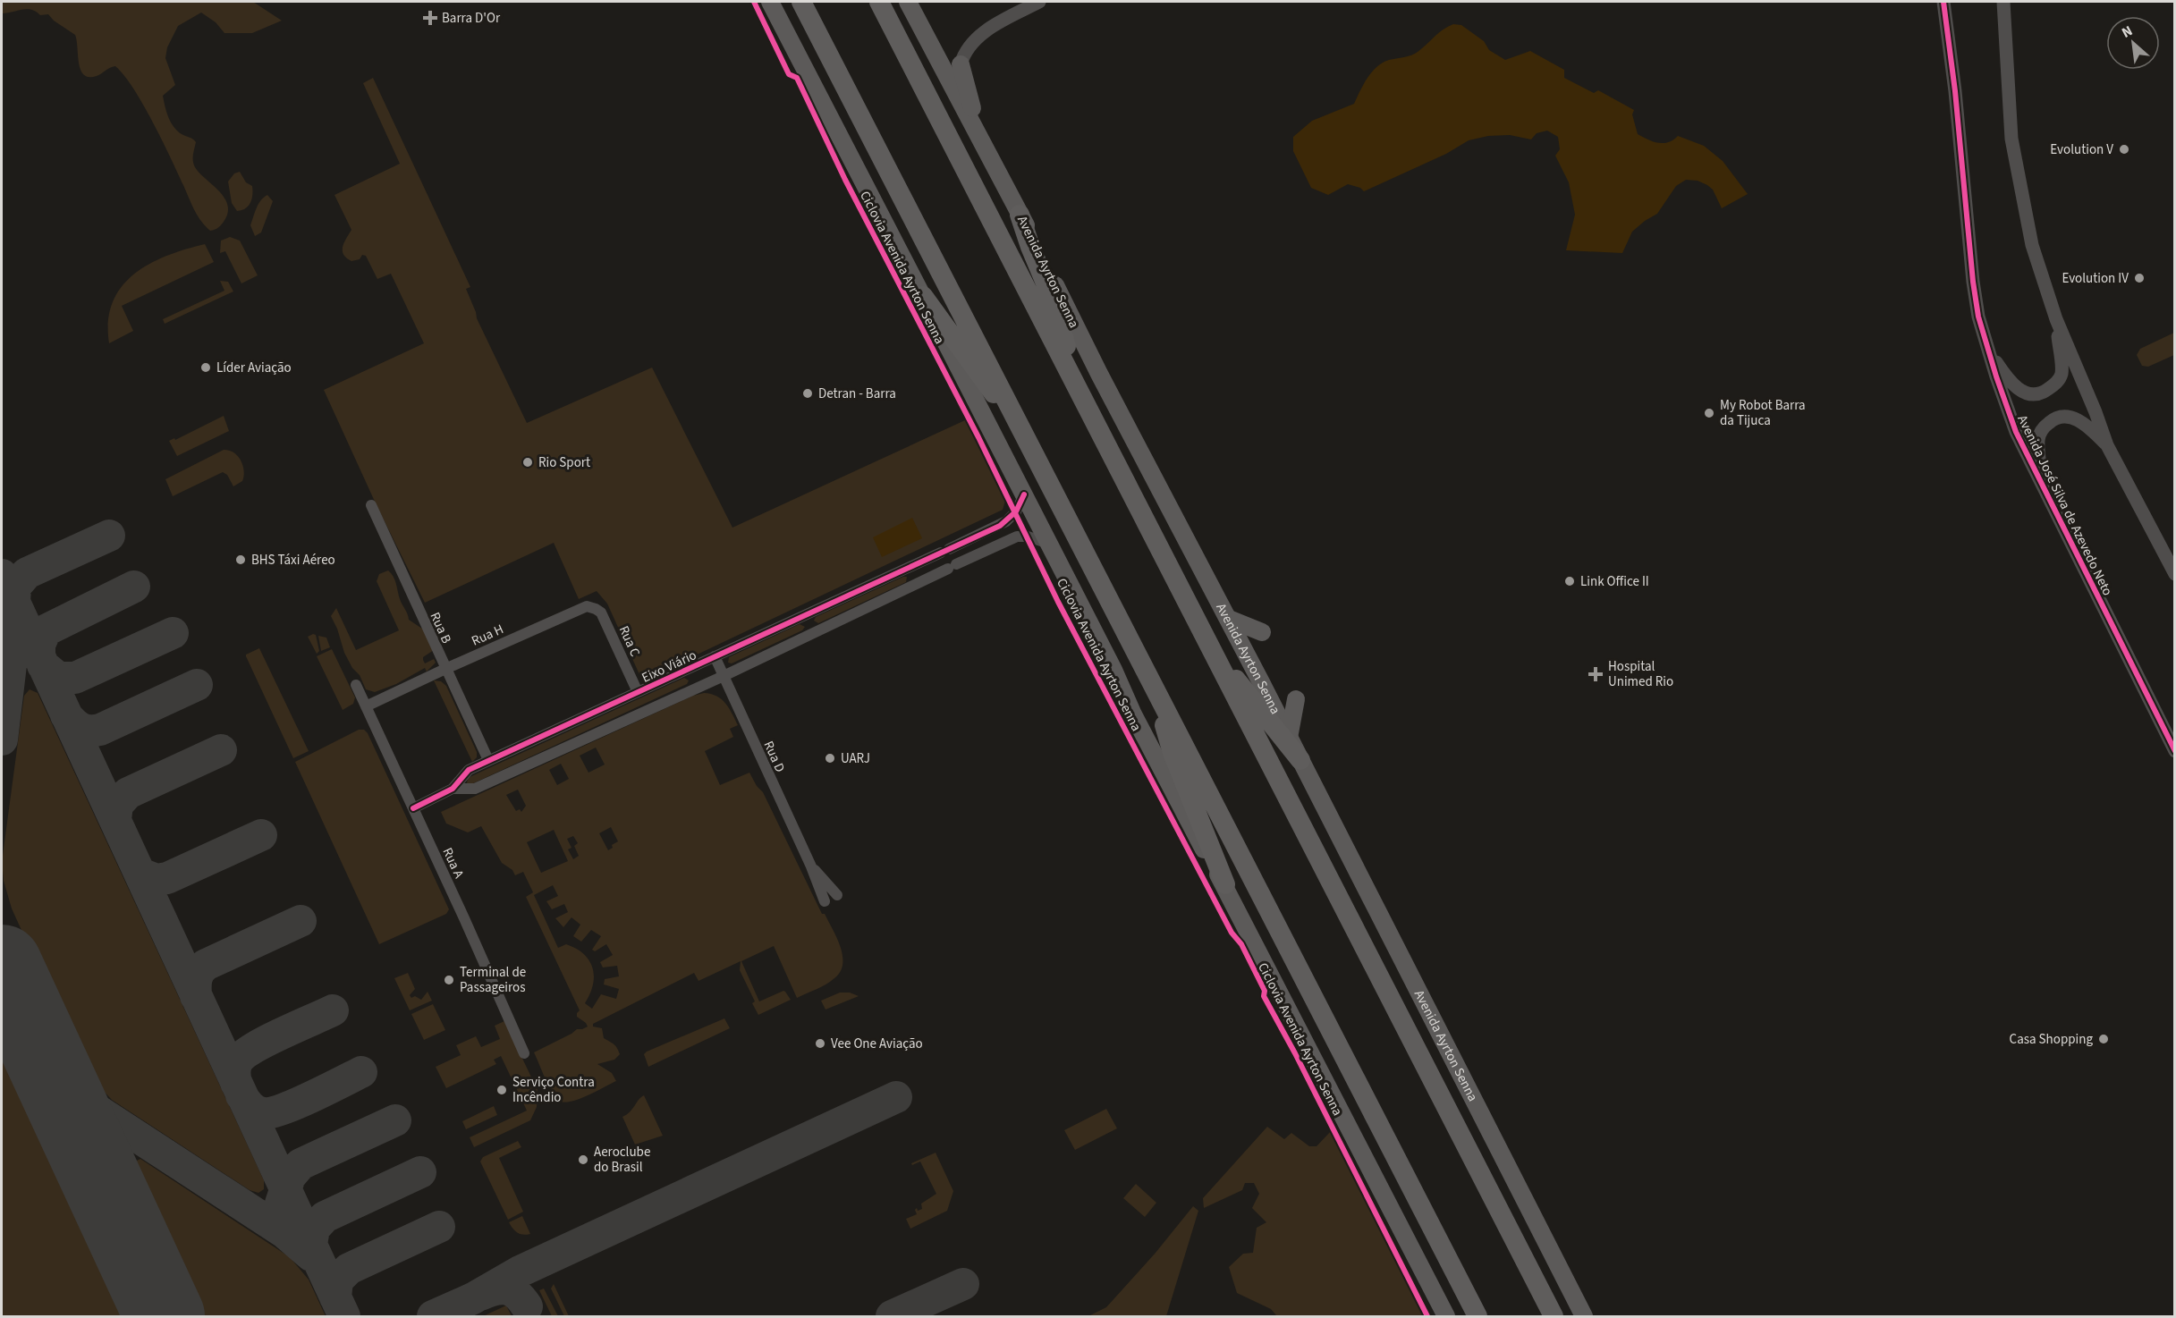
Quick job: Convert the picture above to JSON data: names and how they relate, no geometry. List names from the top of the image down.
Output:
{
  "streets": {
    "highway": ["Avenida Ayrton Senna"],
    "street": [
      "Avenida José Silva de Azevedo Neto",
      "Rua B",
      "Rua H",
      "Rua C",
      "Eixo Viário",
      "Rua D",
      "Rua A"
    ],
    "cycle path": ["Ciclovia Avenida Ayrton Senna"]
  },
  "crossings": [
    ["Rua B", "Rua H"],
    ["Rua B", "Eixo Viário"],
    ["Rua H", "Rua C"],
    ["Rua H", "Rua A"],
    ["Rua C", "Eixo Viário"],
    ["Eixo Viário", "Rua D"],
    ["Eixo Viário", "Rua A"]
  ],
  "places": {
    "health": ["Barra D'Or", "Hospital Unimed Rio"],
    "other": [
      "Evolution V",
      "Evolution IV",
      "Líder Aviação",
      "Detran - Barra",
      "My Robot Barra da Tijuca",
      "Rio Sport",
      "BHS Táxi Aéreo",
      "Link Office II",
      "UARJ",
      "Terminal de Passageiros",
      "Casa Shopping",
      "Vee One Aviação",
      "Serviço Contra Incêndio",
      "Aeroclube do Brasil"
    ]
  },
  "north": "top left"
}
